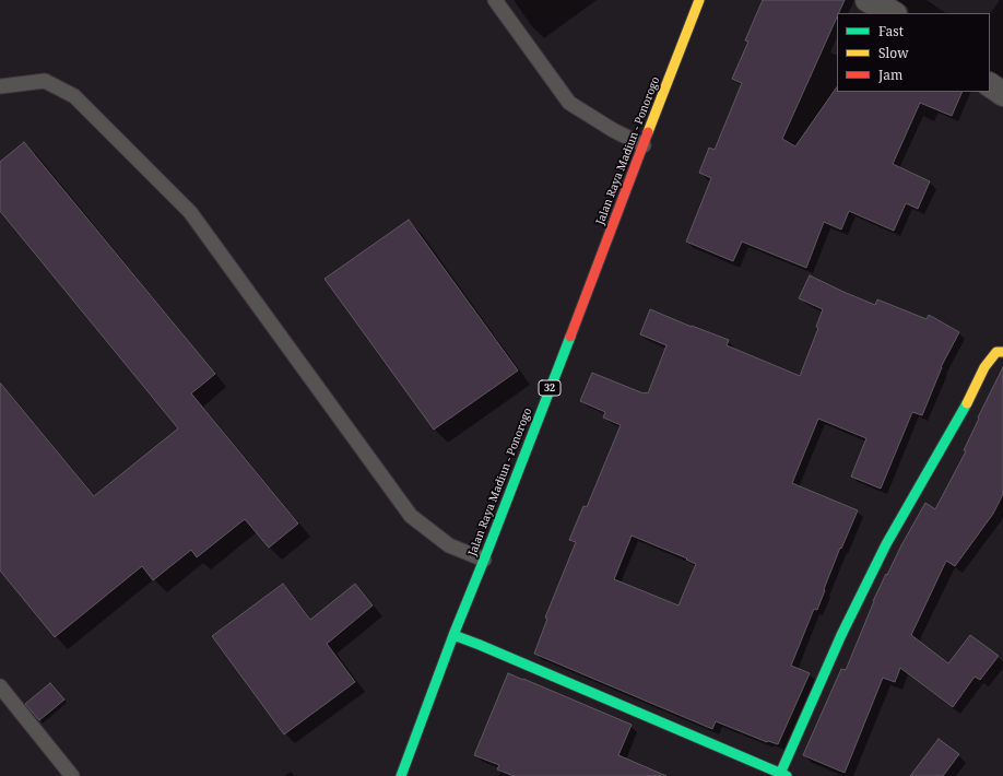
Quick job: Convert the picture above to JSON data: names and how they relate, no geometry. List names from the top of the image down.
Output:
{
  "streets": {
    "main road": ["Jalan Raya Madiun - Ponorogo", "32"]
  },
  "legend": ["Fast", "Slow", "Jam"]
}
